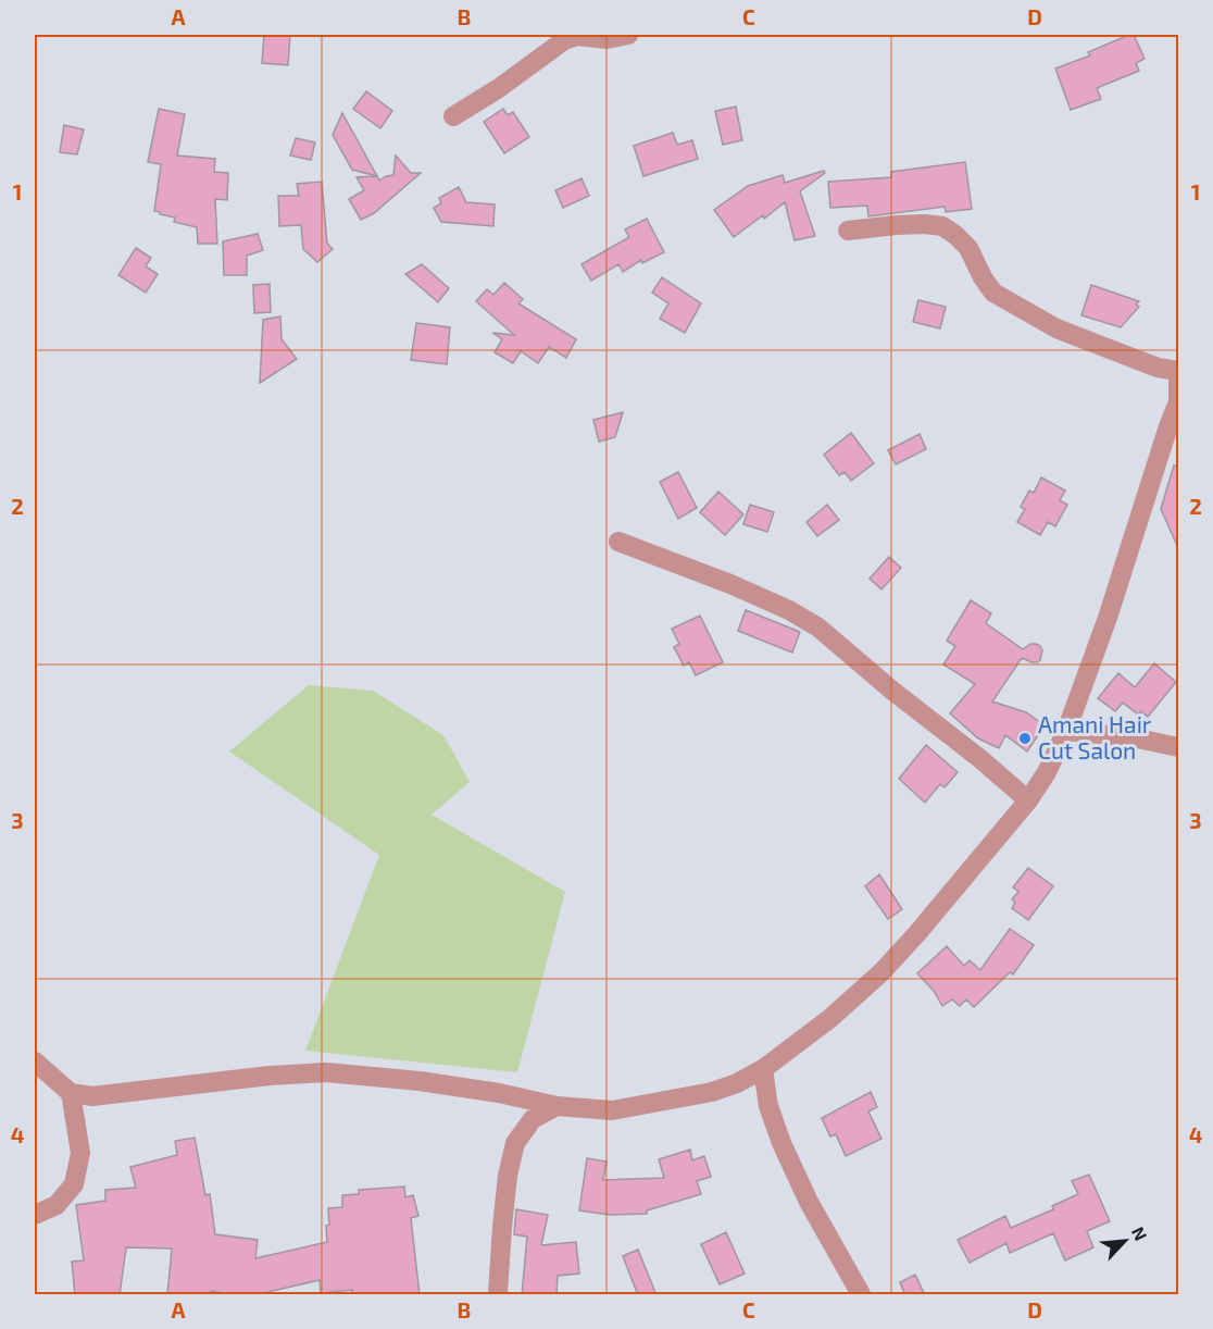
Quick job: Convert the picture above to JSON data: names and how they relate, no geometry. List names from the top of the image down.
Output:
{
  "places": ["Amani Hair Cut Salon"],
  "north": "top right",
  "grid": {
    "columns": [
      "A",
      "B",
      "C",
      "D"
    ],
    "rows": [
      "1",
      "2",
      "3",
      "4"
    ]
  }
}
